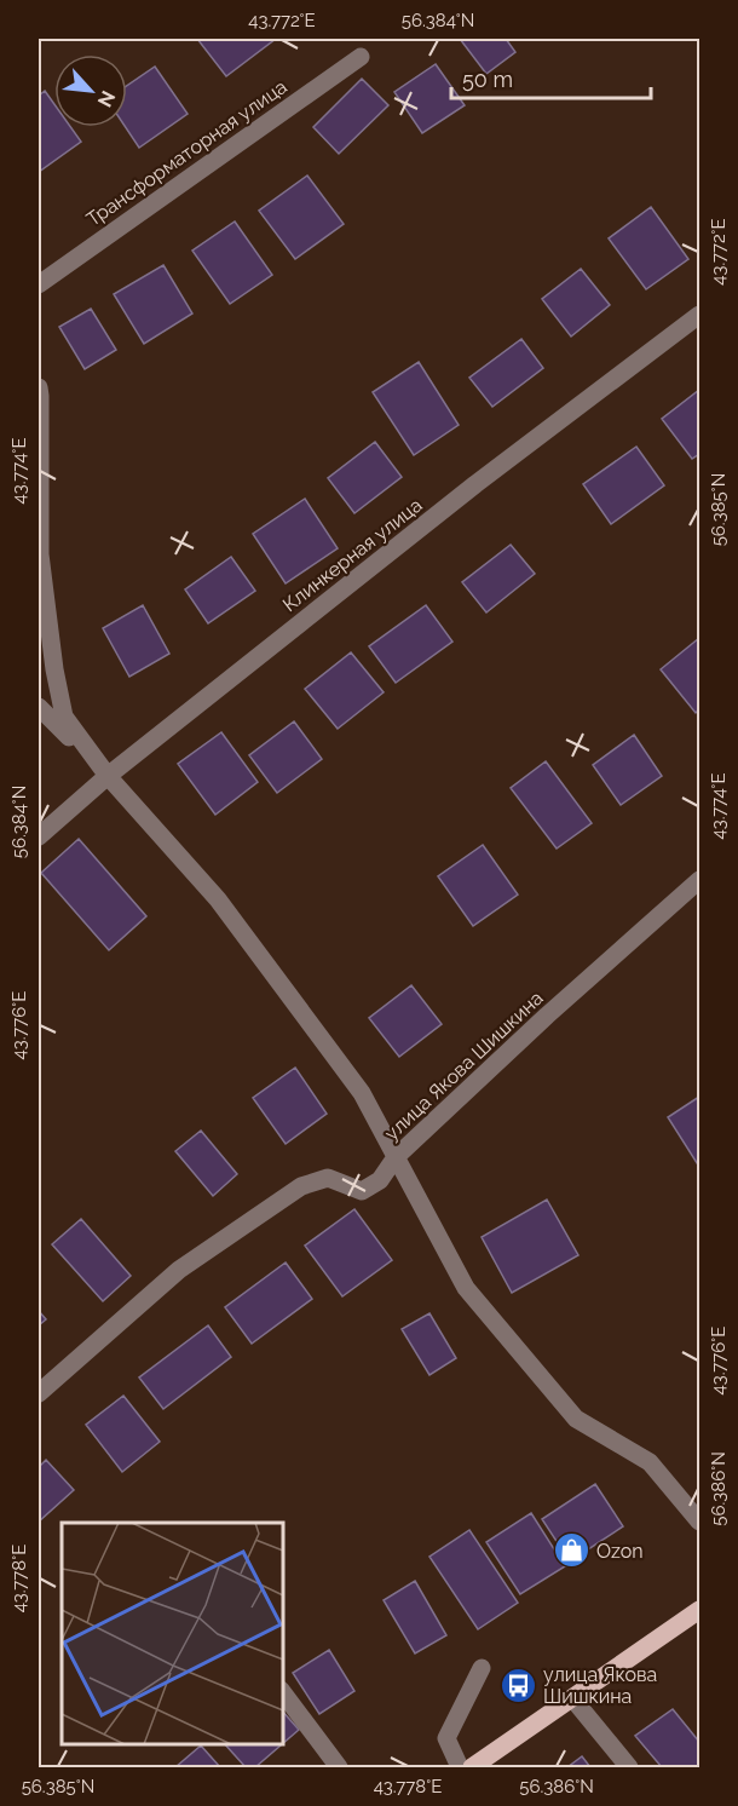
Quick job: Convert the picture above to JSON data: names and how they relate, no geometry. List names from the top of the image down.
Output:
{
  "streets": {
    "street": ["Трансформаторная улица", "Клинкерная улица", "улица Якова Шишкина"]
  },
  "places": {
    "shop": ["Ozon"],
    "bus stop": ["улица Якова Шишкина"]
  },
  "scale_bar": "50 m",
  "north": "bottom right",
  "coordinates": [
    "43.772°E",
    "56.384°N",
    "43.774°E",
    "56.385°N",
    "43.776°E",
    "56.386°N",
    "43.778°E"
  ]
}
